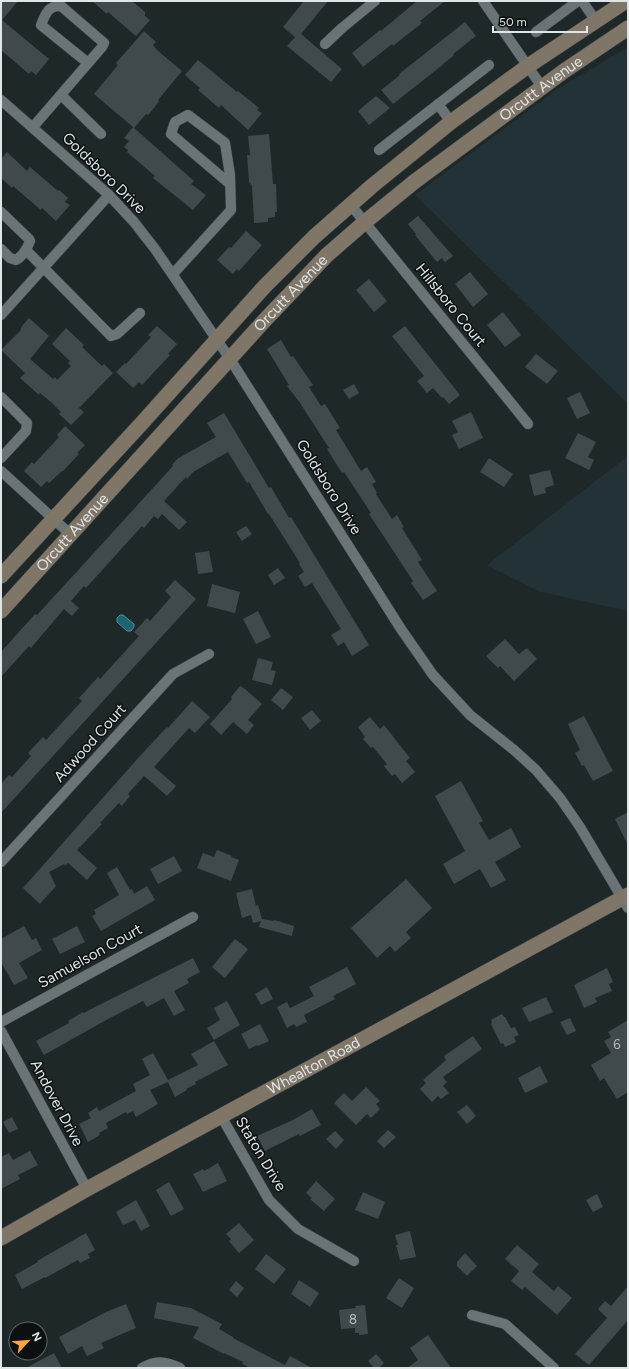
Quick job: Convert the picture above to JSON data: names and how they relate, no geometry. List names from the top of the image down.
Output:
{
  "streets": {
    "main road": ["Orcutt Avenue", "Whealton Road"],
    "street": [
      "Goldsboro Drive",
      "Hillsboro Court",
      "Adwood Court",
      "Samuelson Court",
      "Andover Drive",
      "Staton Drive"
    ]
  },
  "crossings": [
    ["Orcutt Avenue", "Goldsboro Drive"],
    ["Orcutt Avenue", "Hillsboro Court"],
    ["Goldsboro Drive", "Whealton Road"],
    ["Whealton Road", "Andover Drive"],
    ["Whealton Road", "Staton Drive"]
  ],
  "house_numbers": ["6", "8"],
  "scale_bar": "50 m",
  "north": "top right"
}
